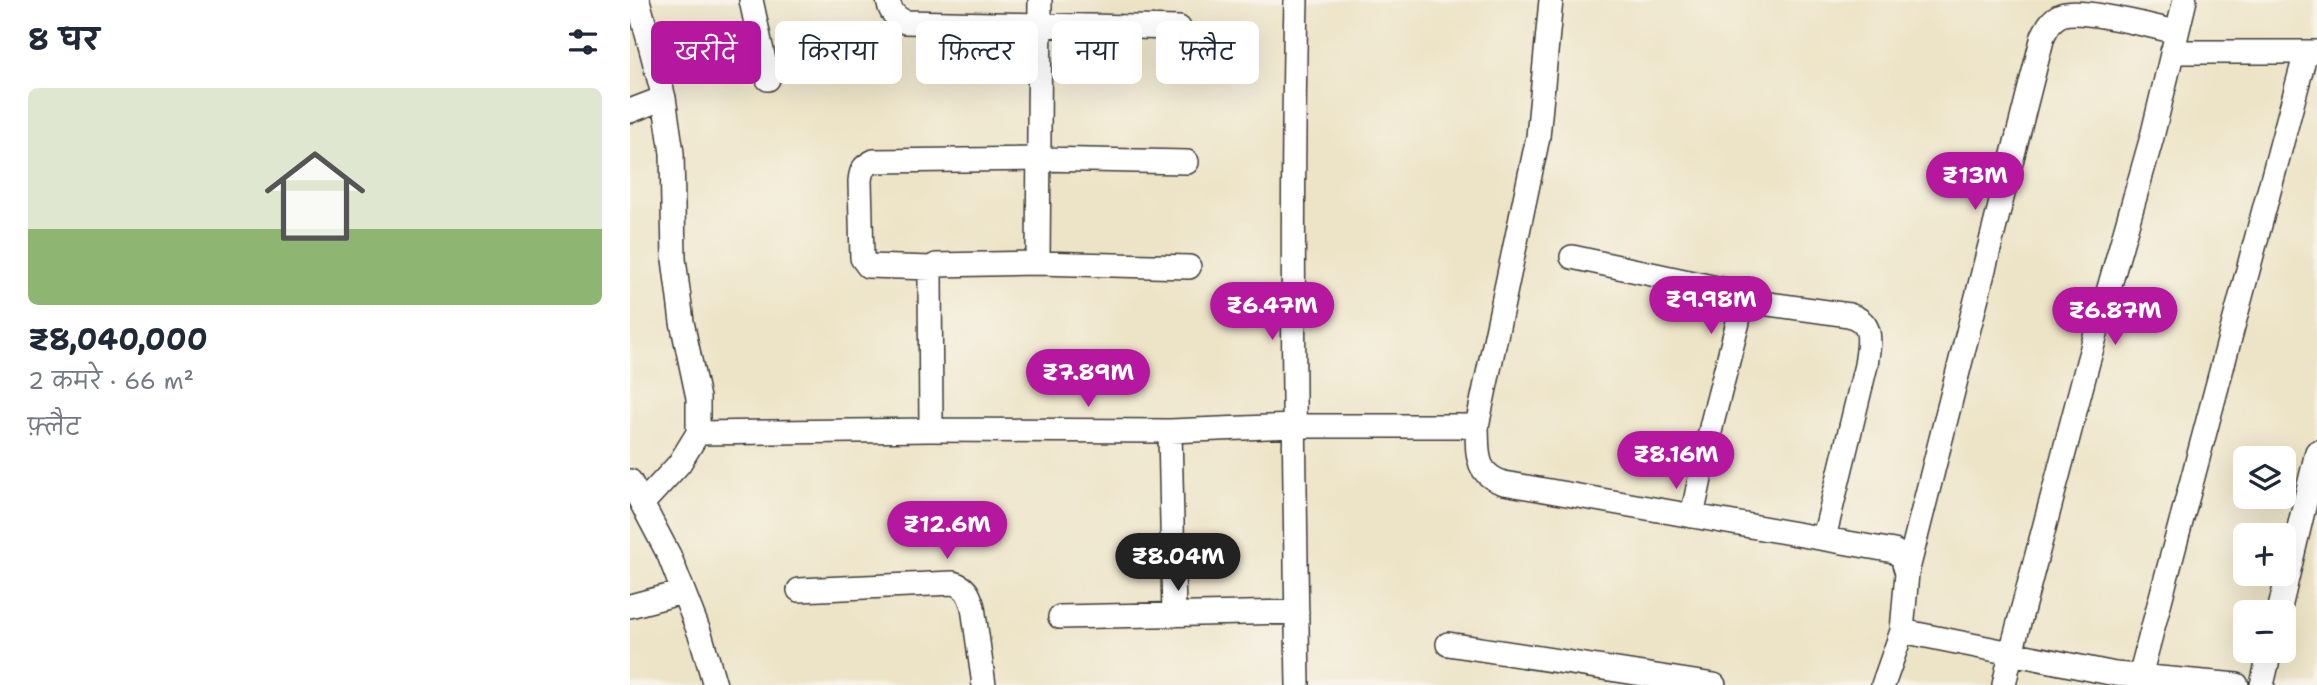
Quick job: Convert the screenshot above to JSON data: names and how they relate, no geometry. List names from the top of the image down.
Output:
{
  "page": {
    "heading": "8 घर",
    "chip": [
      "खरीदें",
      "किराया",
      "फ़िल्टर",
      "नया",
      "फ़्लैट"
    ],
    "list": [
      {
        "name": "₹8,040,000",
        "note": "2 कमरे · 66 m² · फ़्लैट"
      }
    ],
    "price": [
      "₹13M",
      "₹9.98M",
      "₹6.47M",
      "₹6.87M",
      "₹7.89M",
      "₹8.16M",
      "₹12.6M",
      "₹8.04M"
    ],
    "map_buttons": ["+", "−"]
  }
}
